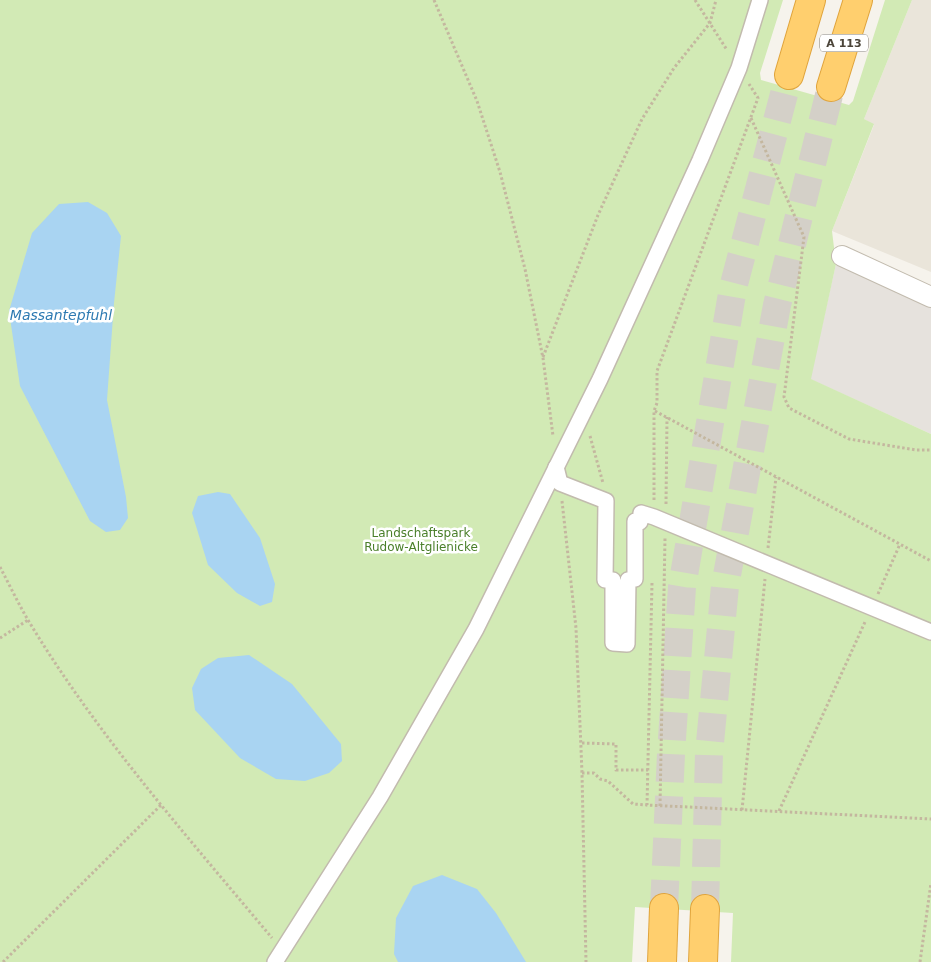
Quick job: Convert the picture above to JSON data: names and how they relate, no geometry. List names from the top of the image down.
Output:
{
  "streets": {
    "highway": ["A 113"]
  },
  "water": ["Massantepfuhl"],
  "parks": ["Landschaftspark Rudow-Altglienicke"]
}
